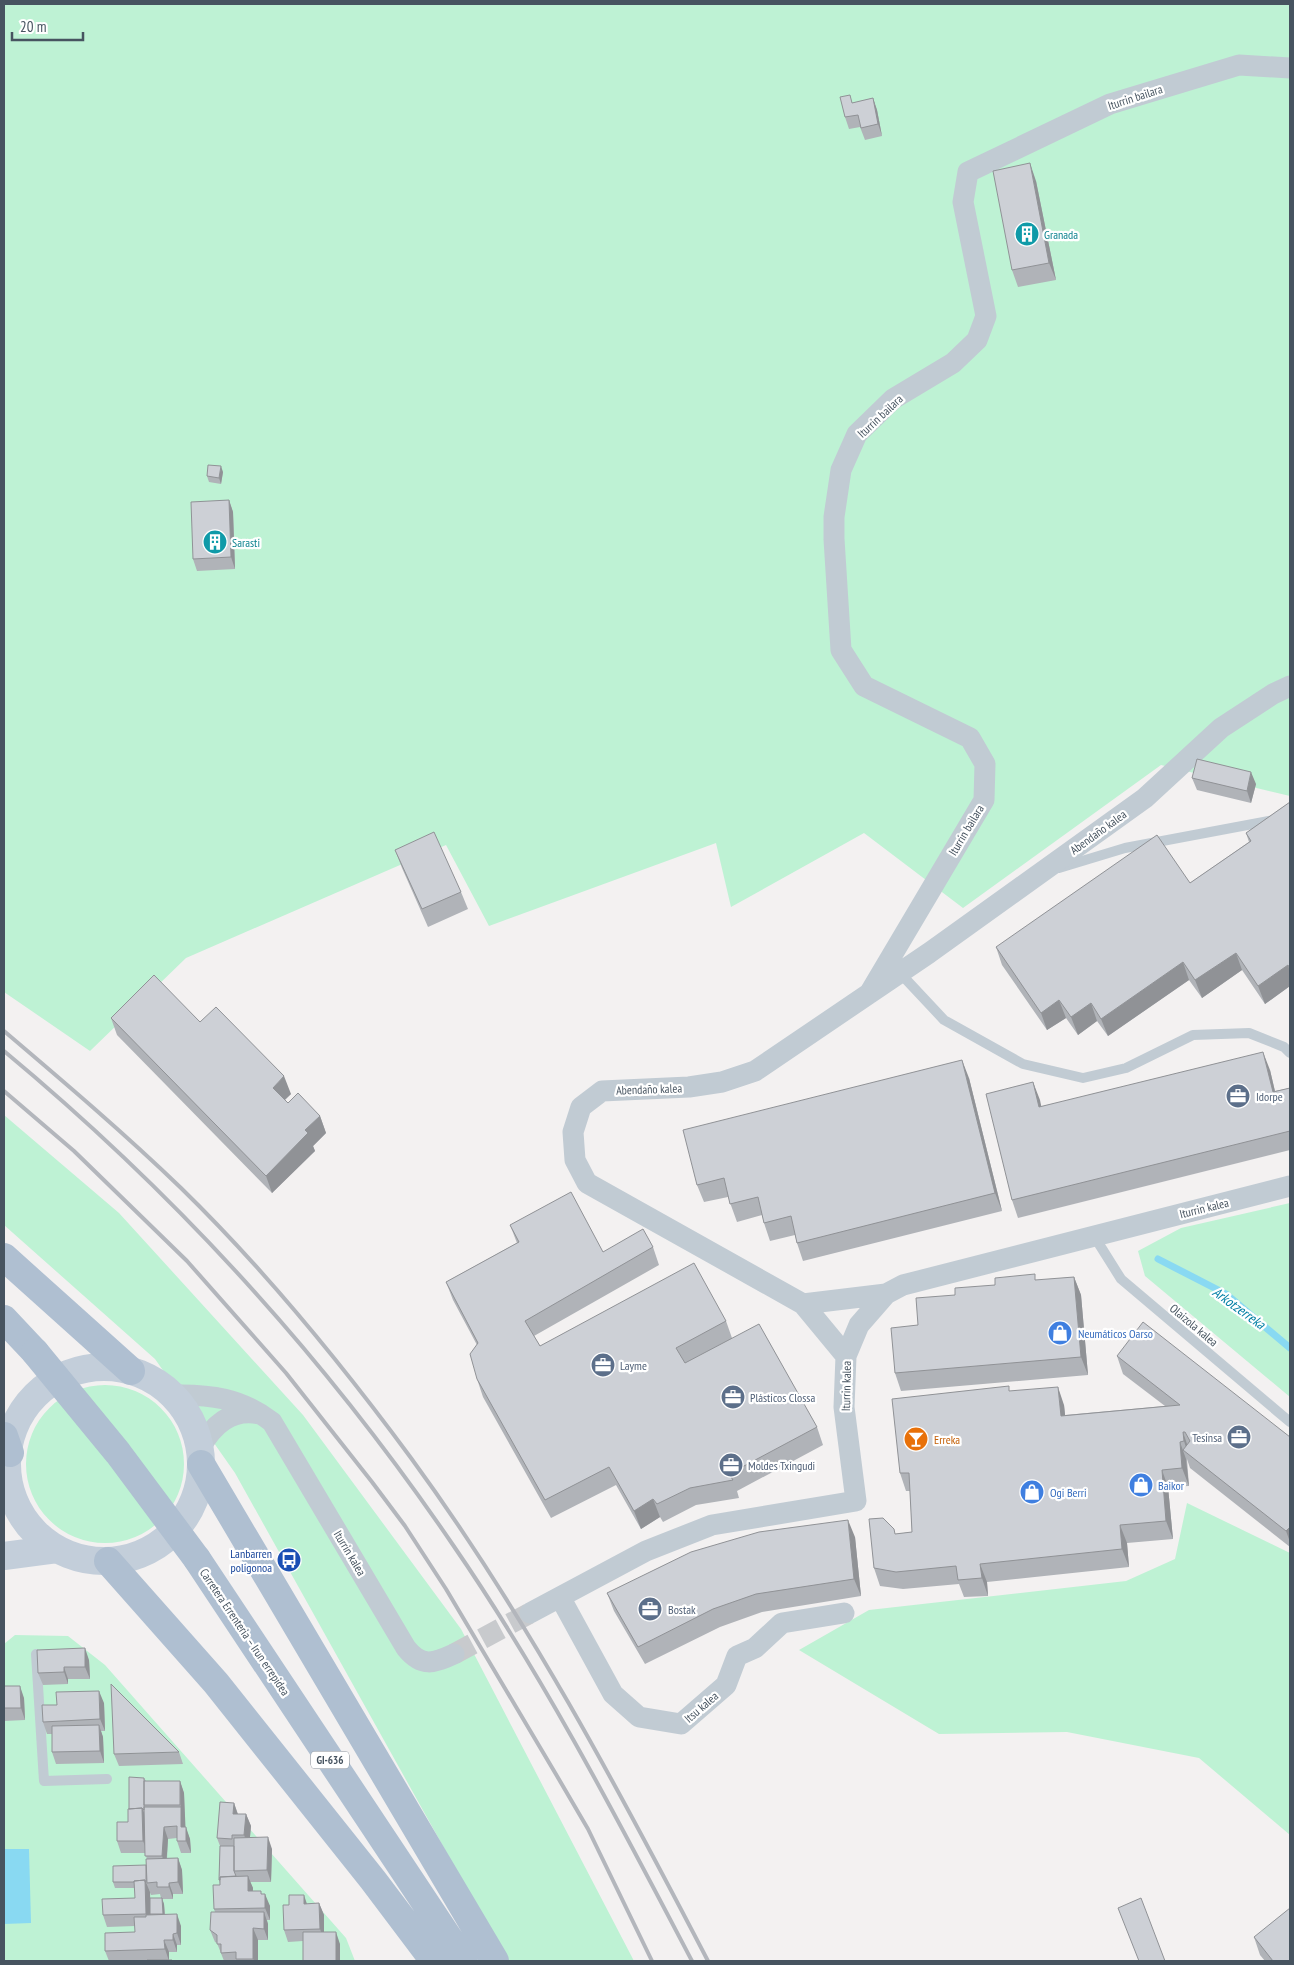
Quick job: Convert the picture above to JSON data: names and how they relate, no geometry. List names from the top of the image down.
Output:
{
  "streets": {
    "main road": ["Carretera Errenteria – Irun errepidea", "GI-636"],
    "street": [
      "Iturrin bailara",
      "Abendaño kalea",
      "Iturrin kalea",
      "Itsu kalea"
    ],
    "lane": ["Olaizola kalea"]
  },
  "crossings": [
    ["Iturrin bailara", "Abendaño kalea"],
    ["Iturrin kalea", "Olaizola kalea"],
    ["Iturrin kalea", "Itsu kalea"]
  ],
  "water": ["Arkotzerreka"],
  "places": {
    "building": ["Granada", "Sarasti"],
    "office": [
      "Idorpe",
      "Layme",
      "Plásticos Clossa",
      "Tesinsa",
      "Moldes Txingudi",
      "Bostak"
    ],
    "shop": ["Neumáticos Oarso", "Baikor", "Ogi Berri"],
    "bar": ["Erreka"],
    "bus stop": ["Lanbarren poligonoa"]
  },
  "scale_bar": "20 m"
}
